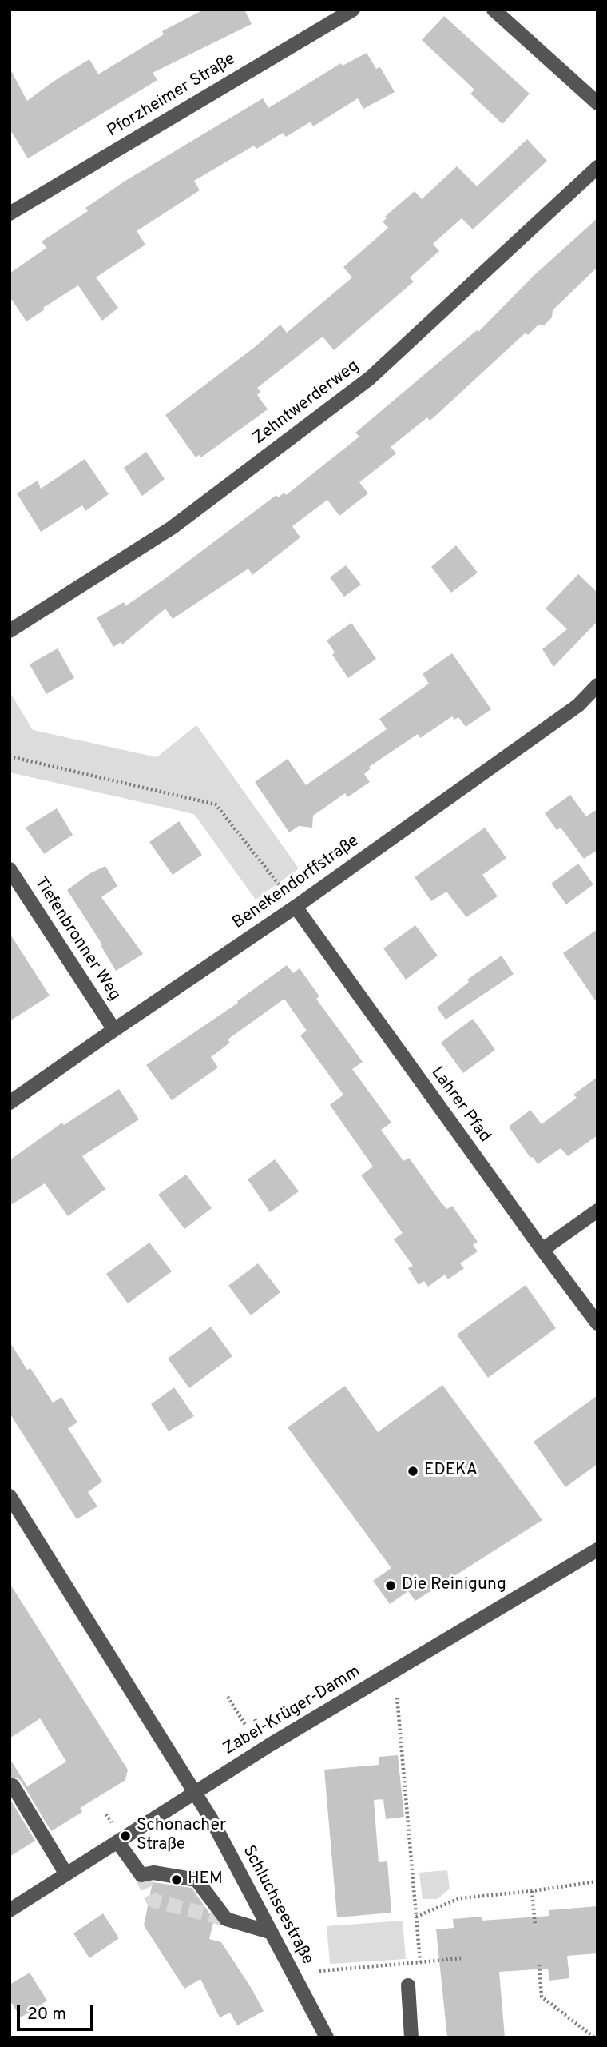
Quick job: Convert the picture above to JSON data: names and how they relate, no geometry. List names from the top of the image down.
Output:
{
  "streets": {
    "street": [
      "Pforzheimer Straße",
      "Zehntwerderweg",
      "Benekendorffstraße",
      "Tiefenbronner Weg",
      "Lahrer Pfad",
      "Zabel-Krüger-Damm",
      "Schluchseestraße"
    ]
  },
  "crossings": [
    ["Benekendorffstraße", "Tiefenbronner Weg"],
    ["Benekendorffstraße", "Lahrer Pfad"],
    ["Zabel-Krüger-Damm", "Schluchseestraße"]
  ],
  "places": [
    "EDEKA",
    "Die Reinigung",
    "Schonacher Straße",
    "HEM"
  ],
  "scale_bar": "20 m"
}
